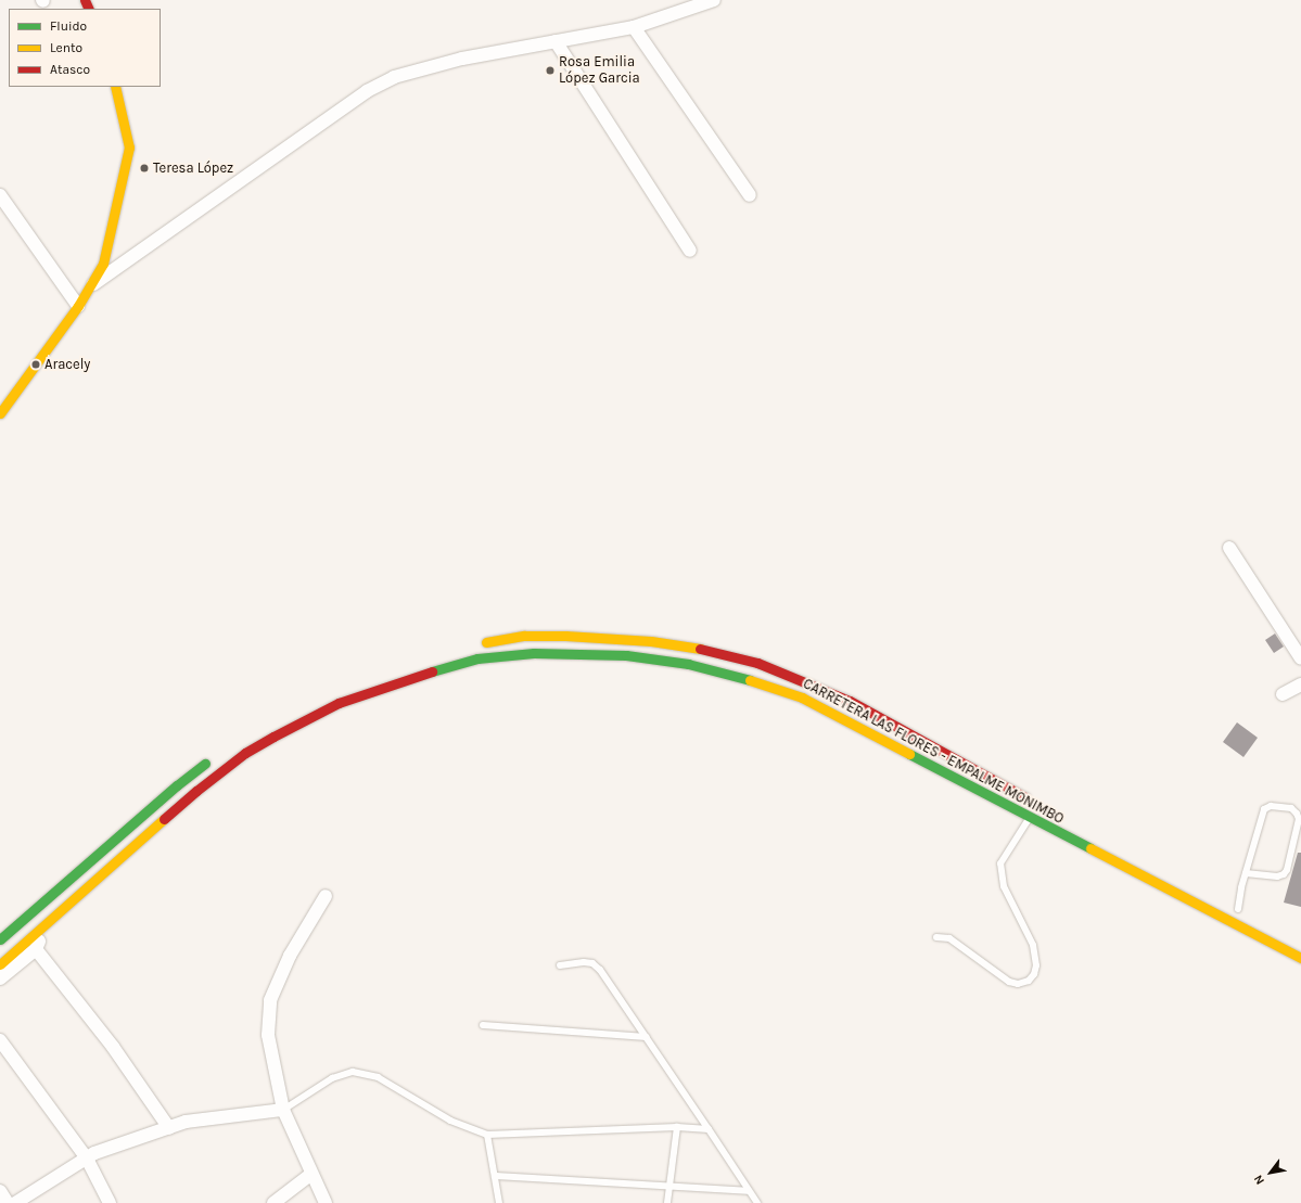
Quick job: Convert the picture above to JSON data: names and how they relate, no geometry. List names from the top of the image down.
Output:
{
  "streets": {
    "main road": ["CARRETERA LAS FLORES - EMPALME MONIMBO"]
  },
  "places": ["Rosa Emilia López Garcia", "Teresa López", "Aracely"],
  "legend": ["Fluido", "Lento", "Atasco"],
  "north": "bottom left"
}
